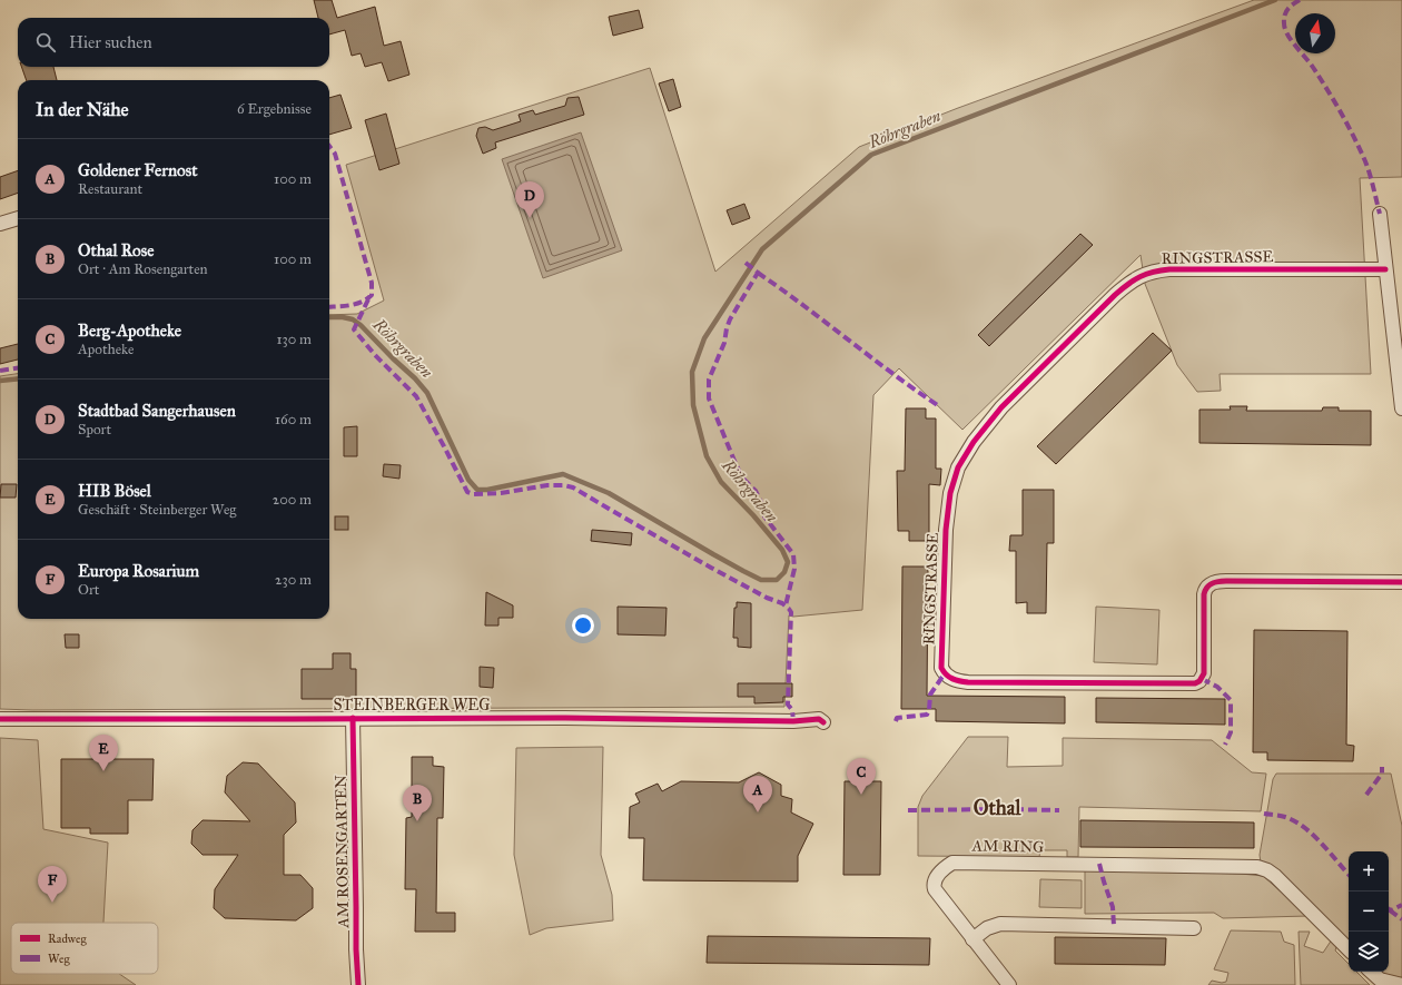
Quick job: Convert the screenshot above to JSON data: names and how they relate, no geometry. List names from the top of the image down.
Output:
{
  "streets": {
    "street": [
      "RINGSTRASSE",
      "STEINBERGER WEG",
      "AM RING",
      "AM ROSENGARTEN"
    ]
  },
  "crossings": [
    ["STEINBERGER WEG", "AM ROSENGARTEN"]
  ],
  "districts": ["Othal"],
  "water": ["Röhrgraben"],
  "legend": ["Radweg", "Weg"],
  "north": "top",
  "page": {
    "search": "Hier suchen",
    "heading": ["In der Nähe", "6 Ergebnisse"],
    "list": [
      {
        "mark": "A",
        "name": "Goldener Fernost",
        "note": "Restaurant",
        "value": "100 m"
      },
      {
        "mark": "B",
        "name": "Othal Rose",
        "note": "Ort · Am Rosengarten",
        "value": "100 m"
      },
      {
        "mark": "C",
        "name": "Berg-Apotheke",
        "note": "Apotheke",
        "value": "130 m"
      },
      {
        "mark": "D",
        "name": "Stadtbad Sangerhausen",
        "note": "Sport",
        "value": "160 m"
      },
      {
        "mark": "E",
        "name": "HIB Bösel",
        "note": "Geschäft · Steinberger Weg",
        "value": "200 m"
      },
      {
        "mark": "F",
        "name": "Europa Rosarium",
        "note": "Ort",
        "value": "230 m"
      }
    ],
    "pins": [
      "D",
      "E",
      "C",
      "A",
      "B",
      "F"
    ],
    "map_buttons": ["+", "−"]
  }
}
